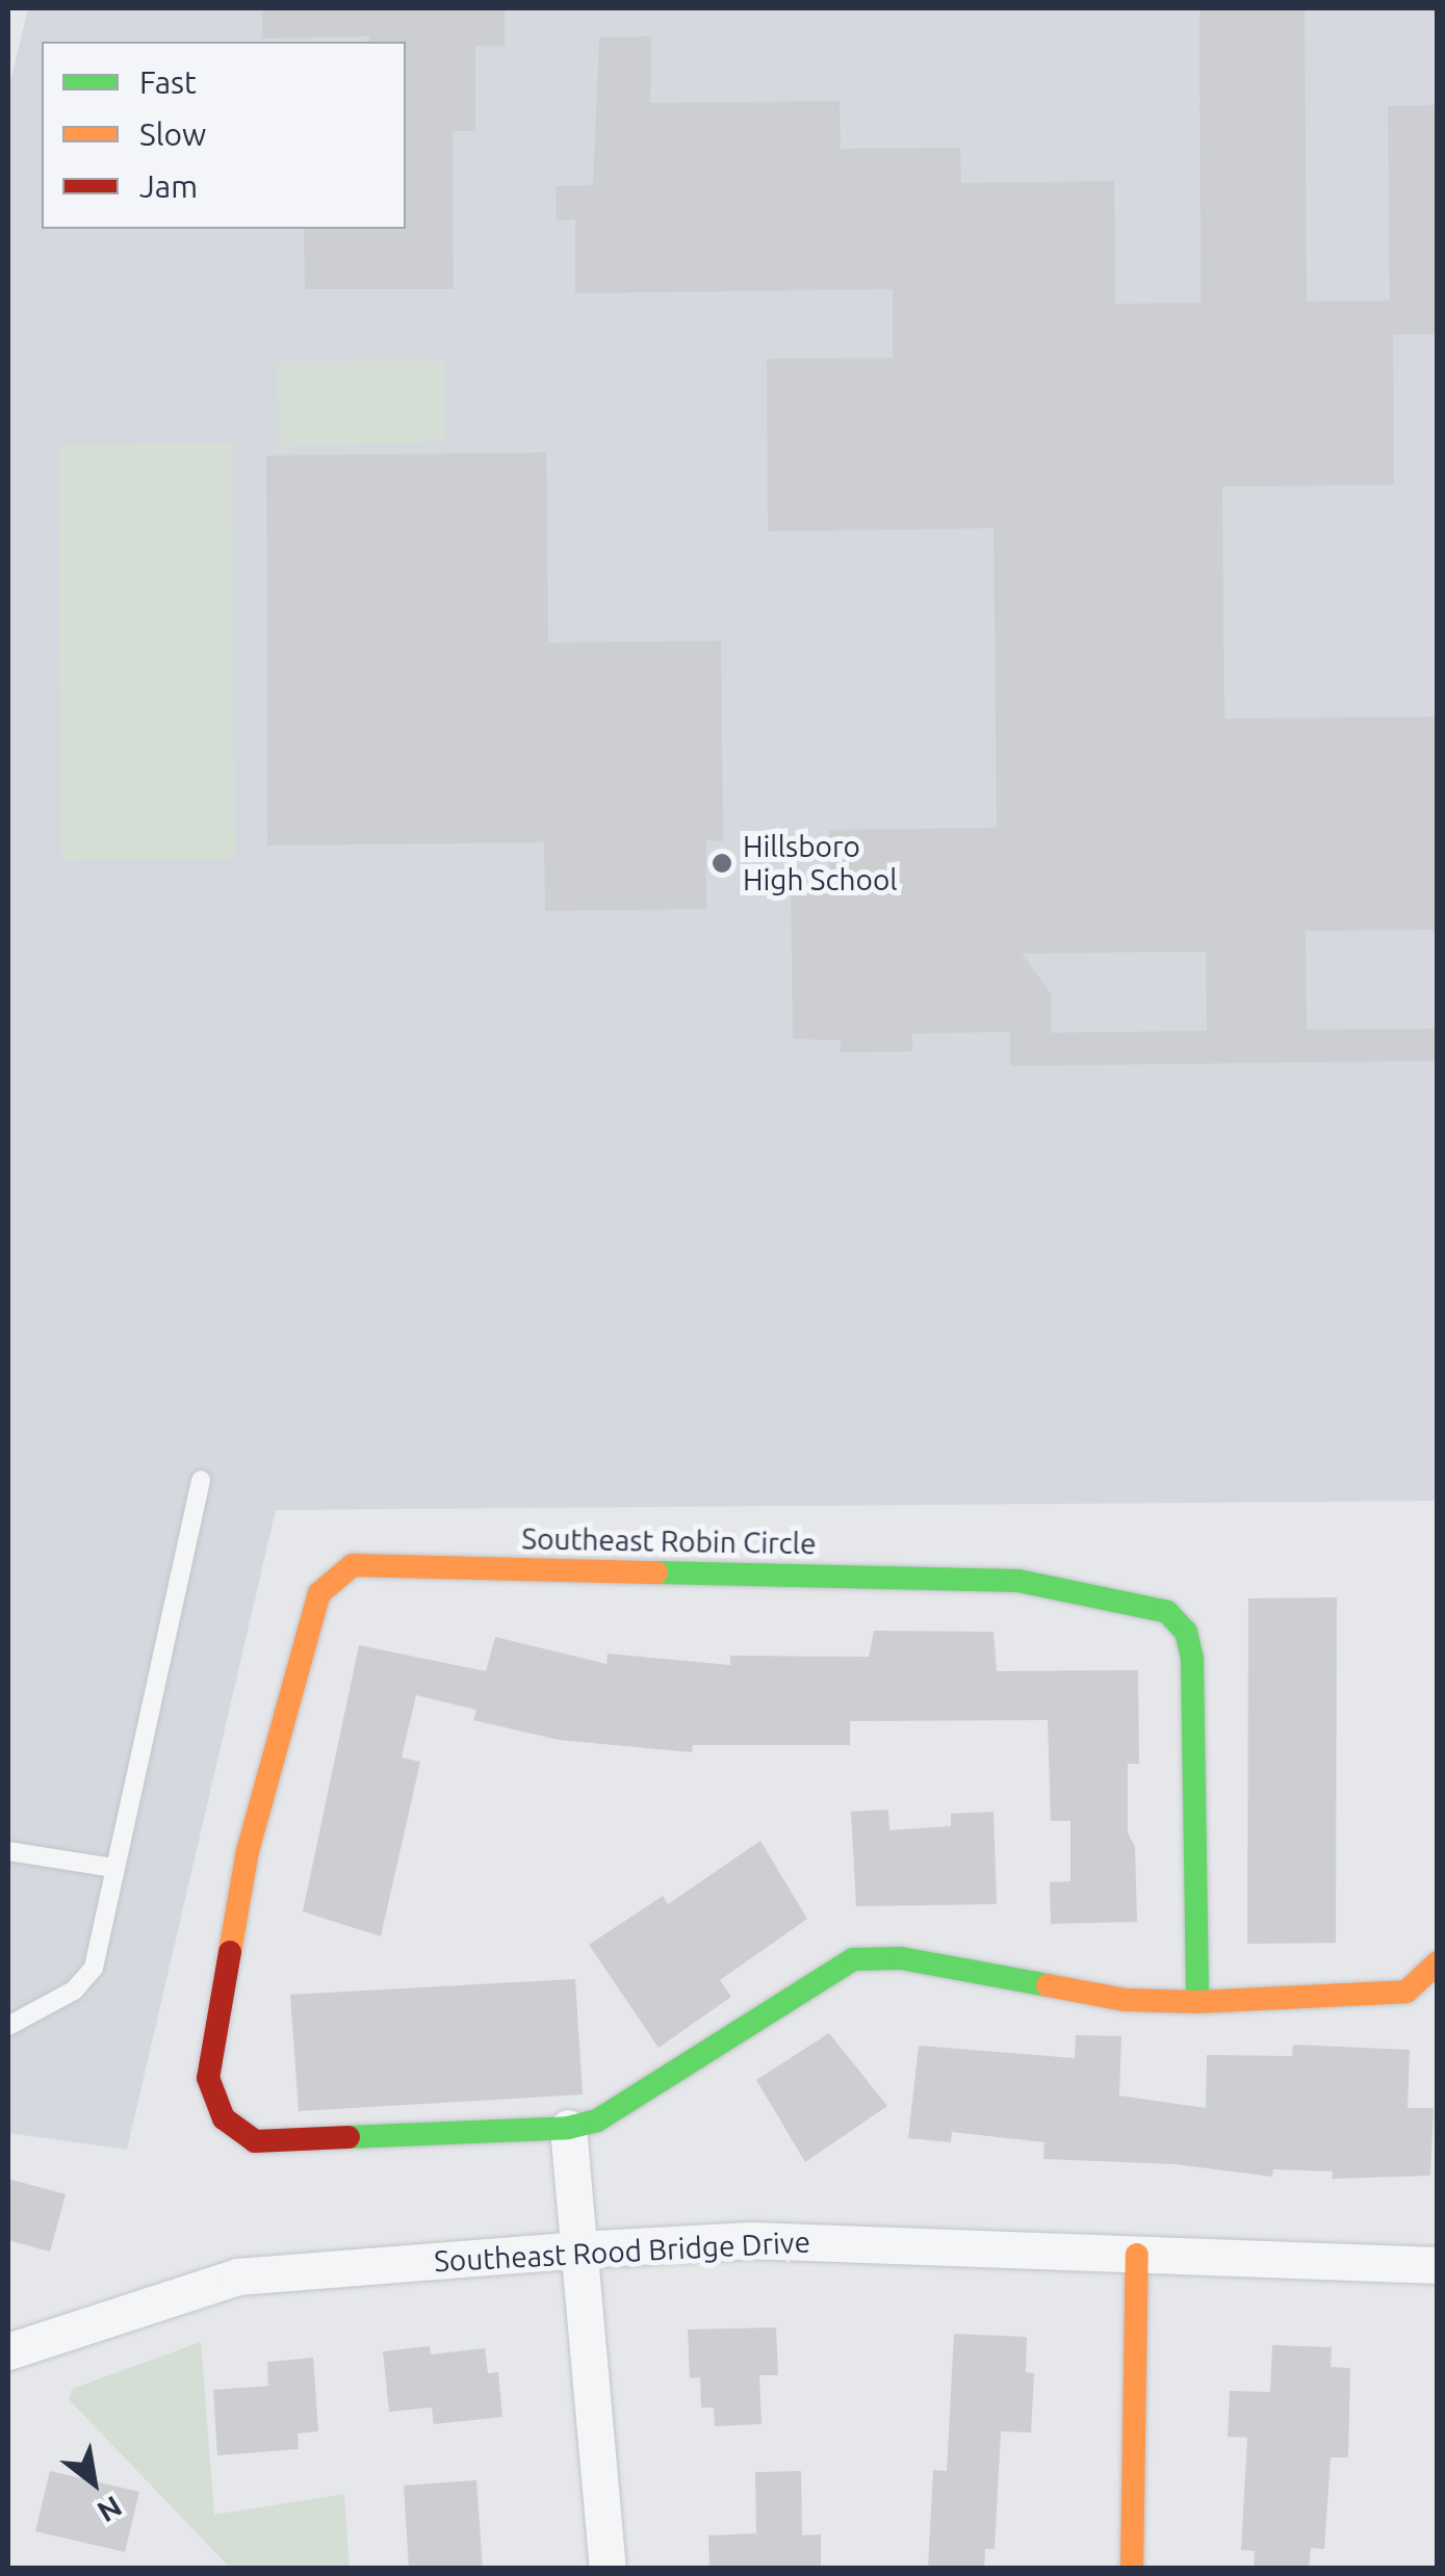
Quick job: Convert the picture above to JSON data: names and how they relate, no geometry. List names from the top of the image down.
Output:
{
  "streets": {
    "street": ["Southeast Robin Circle", "Southeast Rood Bridge Drive"]
  },
  "places": ["Hillsboro High School"],
  "legend": ["Fast", "Slow", "Jam"],
  "north": "bottom right"
}
